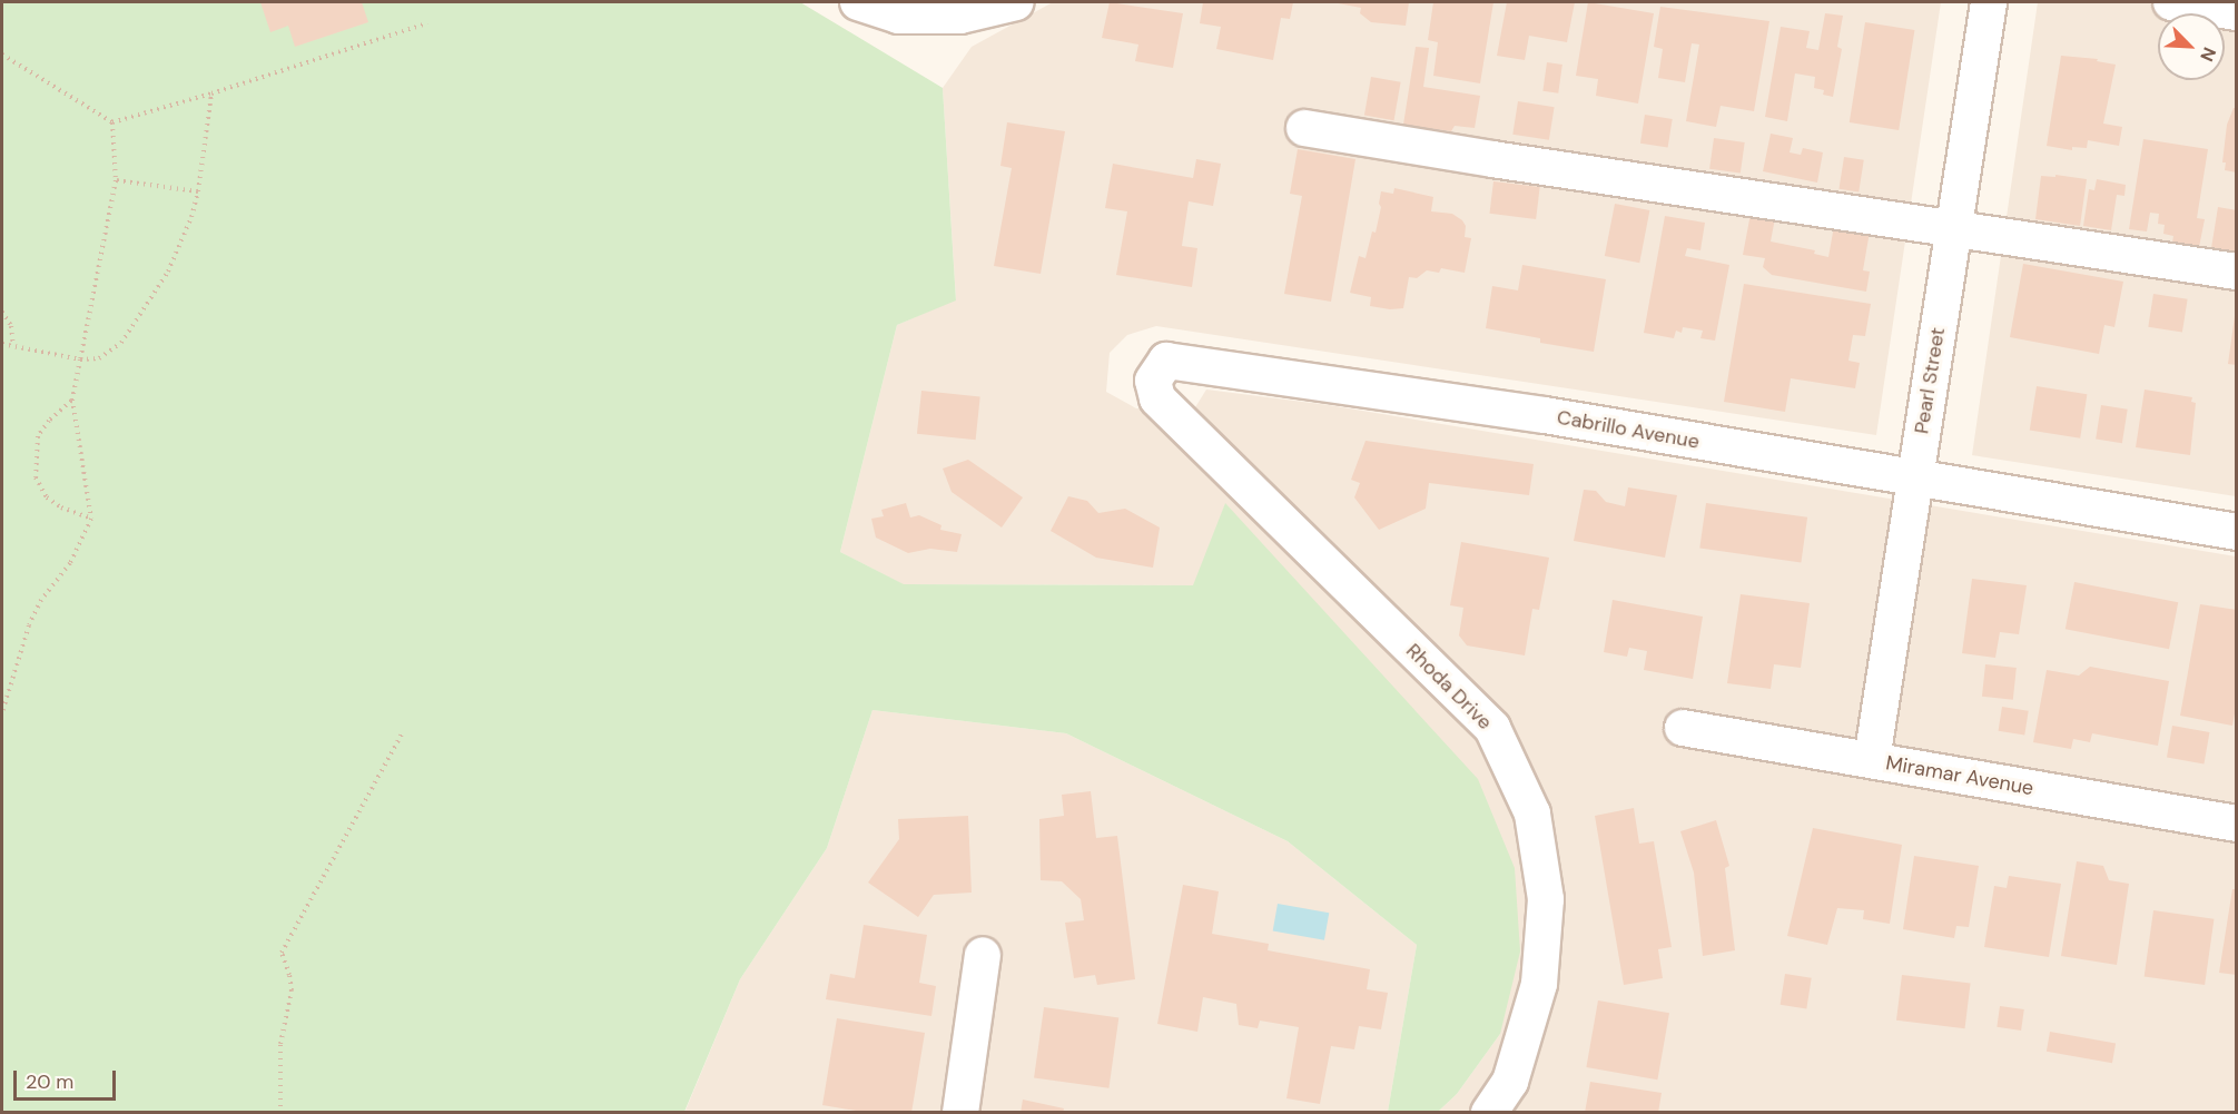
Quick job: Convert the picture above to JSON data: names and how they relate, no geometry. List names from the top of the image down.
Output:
{
  "streets": {
    "street": [
      "Pearl Street",
      "Cabrillo Avenue",
      "Rhoda Drive",
      "Miramar Avenue"
    ]
  },
  "crossings": [
    ["Pearl Street", "Cabrillo Avenue"],
    ["Pearl Street", "Miramar Avenue"],
    ["Cabrillo Avenue", "Rhoda Drive"]
  ],
  "scale_bar": "20 m",
  "north": "bottom right"
}
